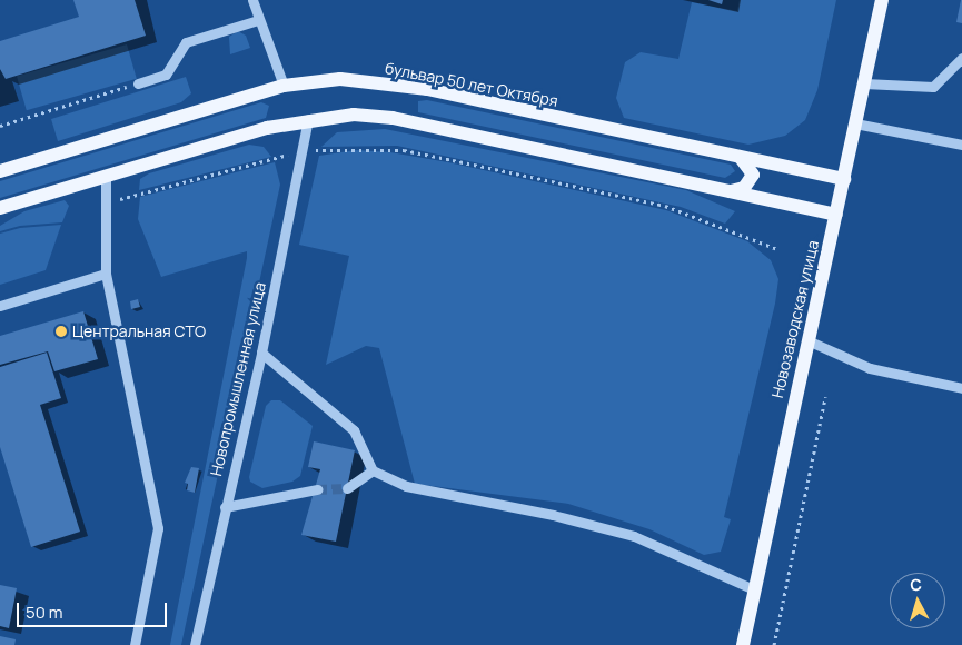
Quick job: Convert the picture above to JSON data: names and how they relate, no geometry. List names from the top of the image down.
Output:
{
  "streets": {
    "main road": ["бульвар 50 лет Октября", "Новозаводская улица"],
    "street": ["Новопромышленная улица"]
  },
  "crossings": [
    ["бульвар 50 лет Октября", "Новозаводская улица"]
  ],
  "places": ["Центральная СТО"],
  "scale_bar": "50 m",
  "north": "top"
}
